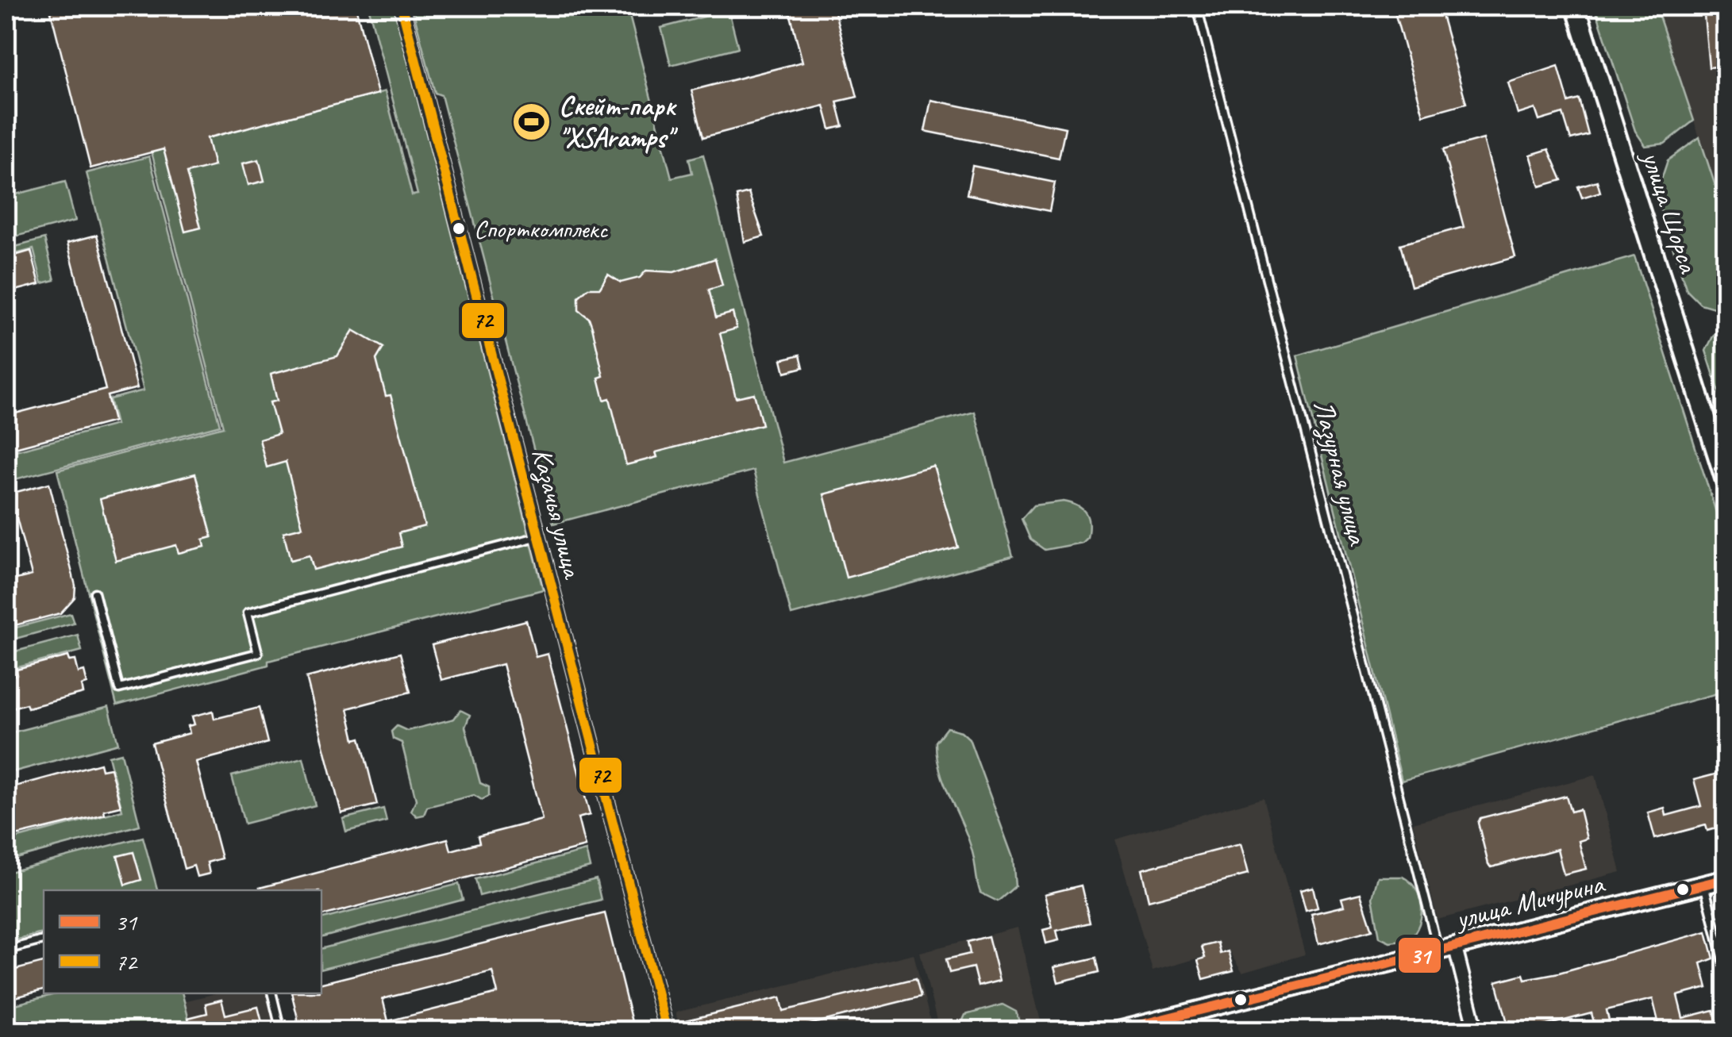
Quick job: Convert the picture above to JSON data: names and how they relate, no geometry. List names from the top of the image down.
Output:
{
  "streets": {
    "main road": ["улица Щорса"],
    "street": ["Лазурная улица", "Казачья улица", "улица Мичурина"]
  },
  "crossings": [
    ["Лазурная улица", "улица Мичурина"]
  ],
  "places": {
    "sports": ["Скейт-парк \"XSAramps\""],
    "other": ["Спорткомплекс"]
  },
  "lines": ["transit line 72", "transit line 31"],
  "legend": ["31", "72"]
}
